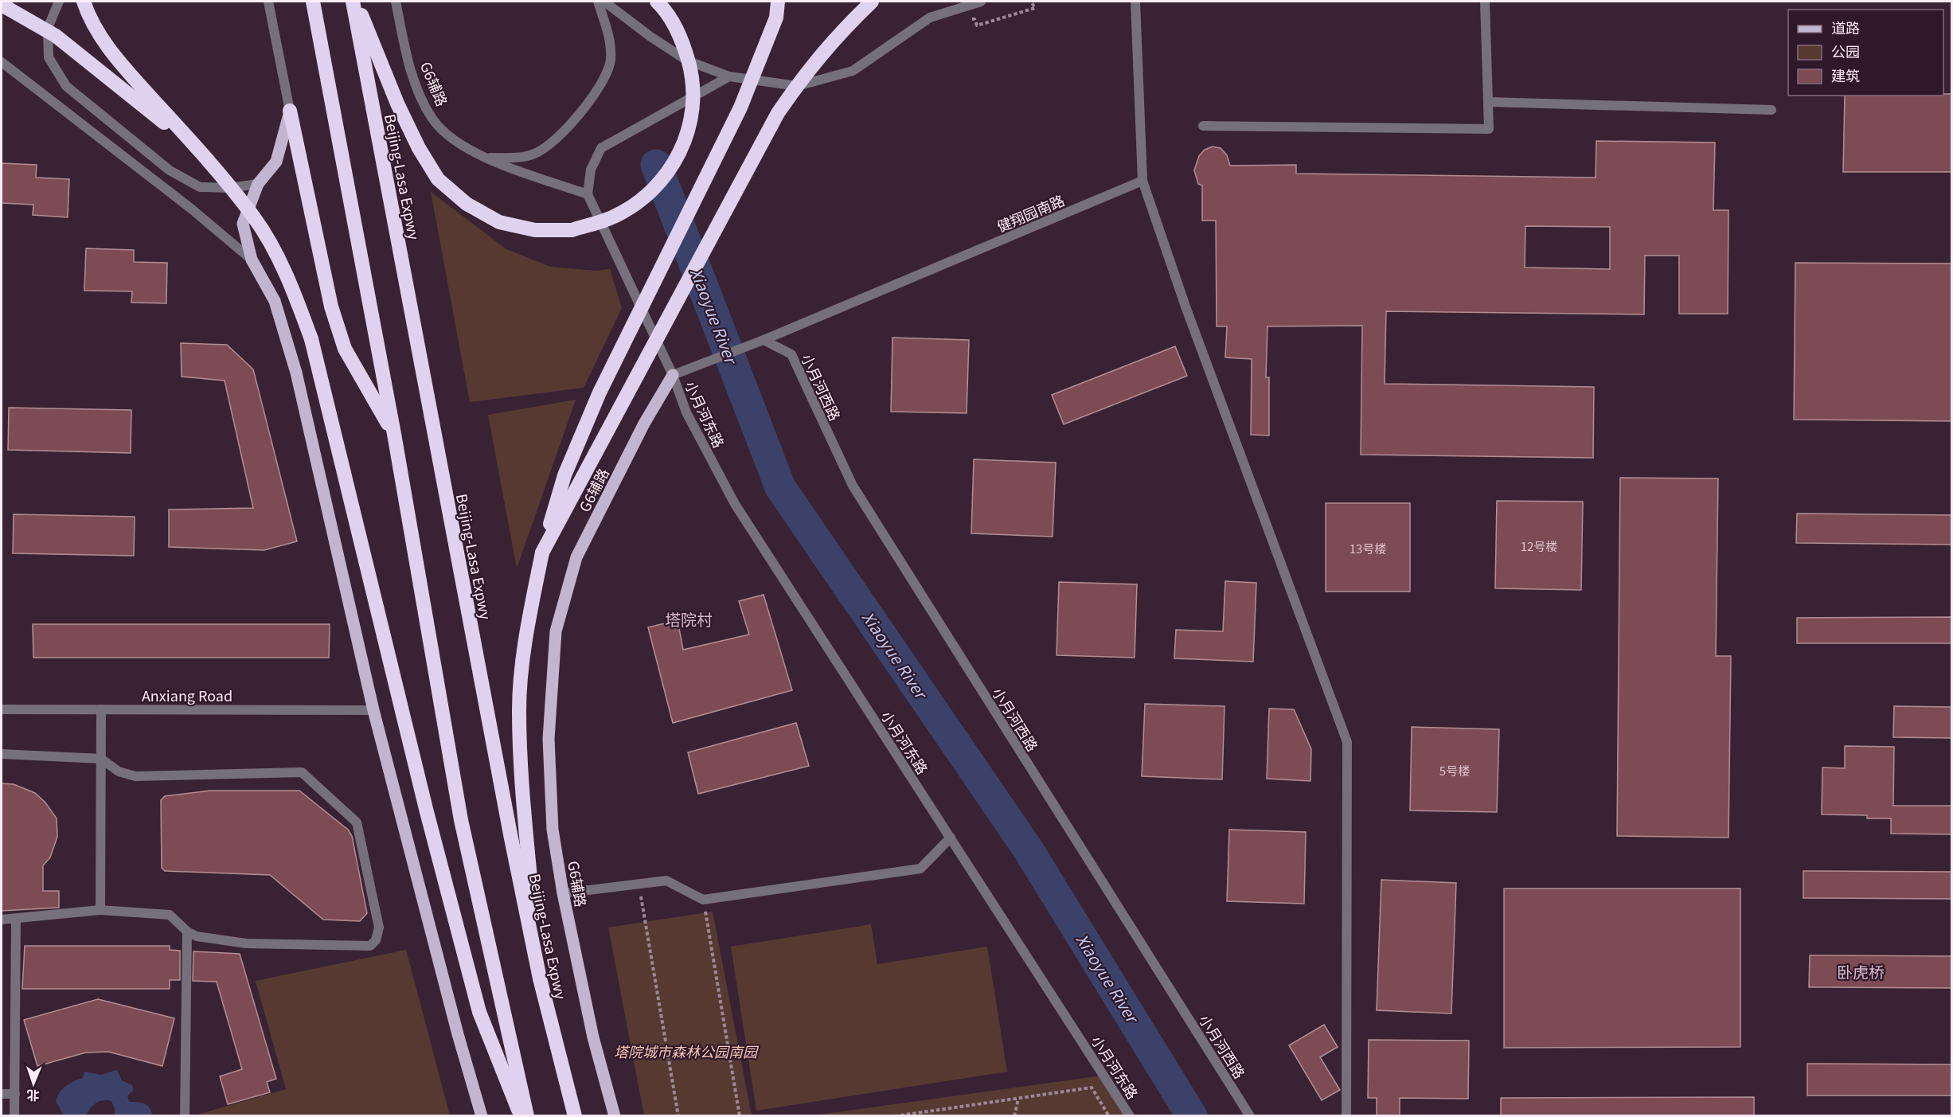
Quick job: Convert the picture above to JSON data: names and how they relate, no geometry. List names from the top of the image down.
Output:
{
  "streets": {
    "highway": ["Beijing-Lasa Expwy"],
    "main road": ["G6辅路"],
    "street": [
      "健翔园南路",
      "小月河西路",
      "小月河东路",
      "Anxiang Road"
    ]
  },
  "crossings": [
    ["G6辅路", "健翔园南路"],
    ["G6辅路", "小月河东路"],
    ["健翔园南路", "小月河西路"],
    ["健翔园南路", "小月河东路"]
  ],
  "districts": ["塔院村", "卧虎桥"],
  "water": ["Xiaoyue River"],
  "parks": ["塔院城市森林公园南园"],
  "house_numbers": ["12号楼", "13号楼", "5号楼"],
  "legend": ["道路", "公园", "建筑"],
  "north": "bottom"
}
